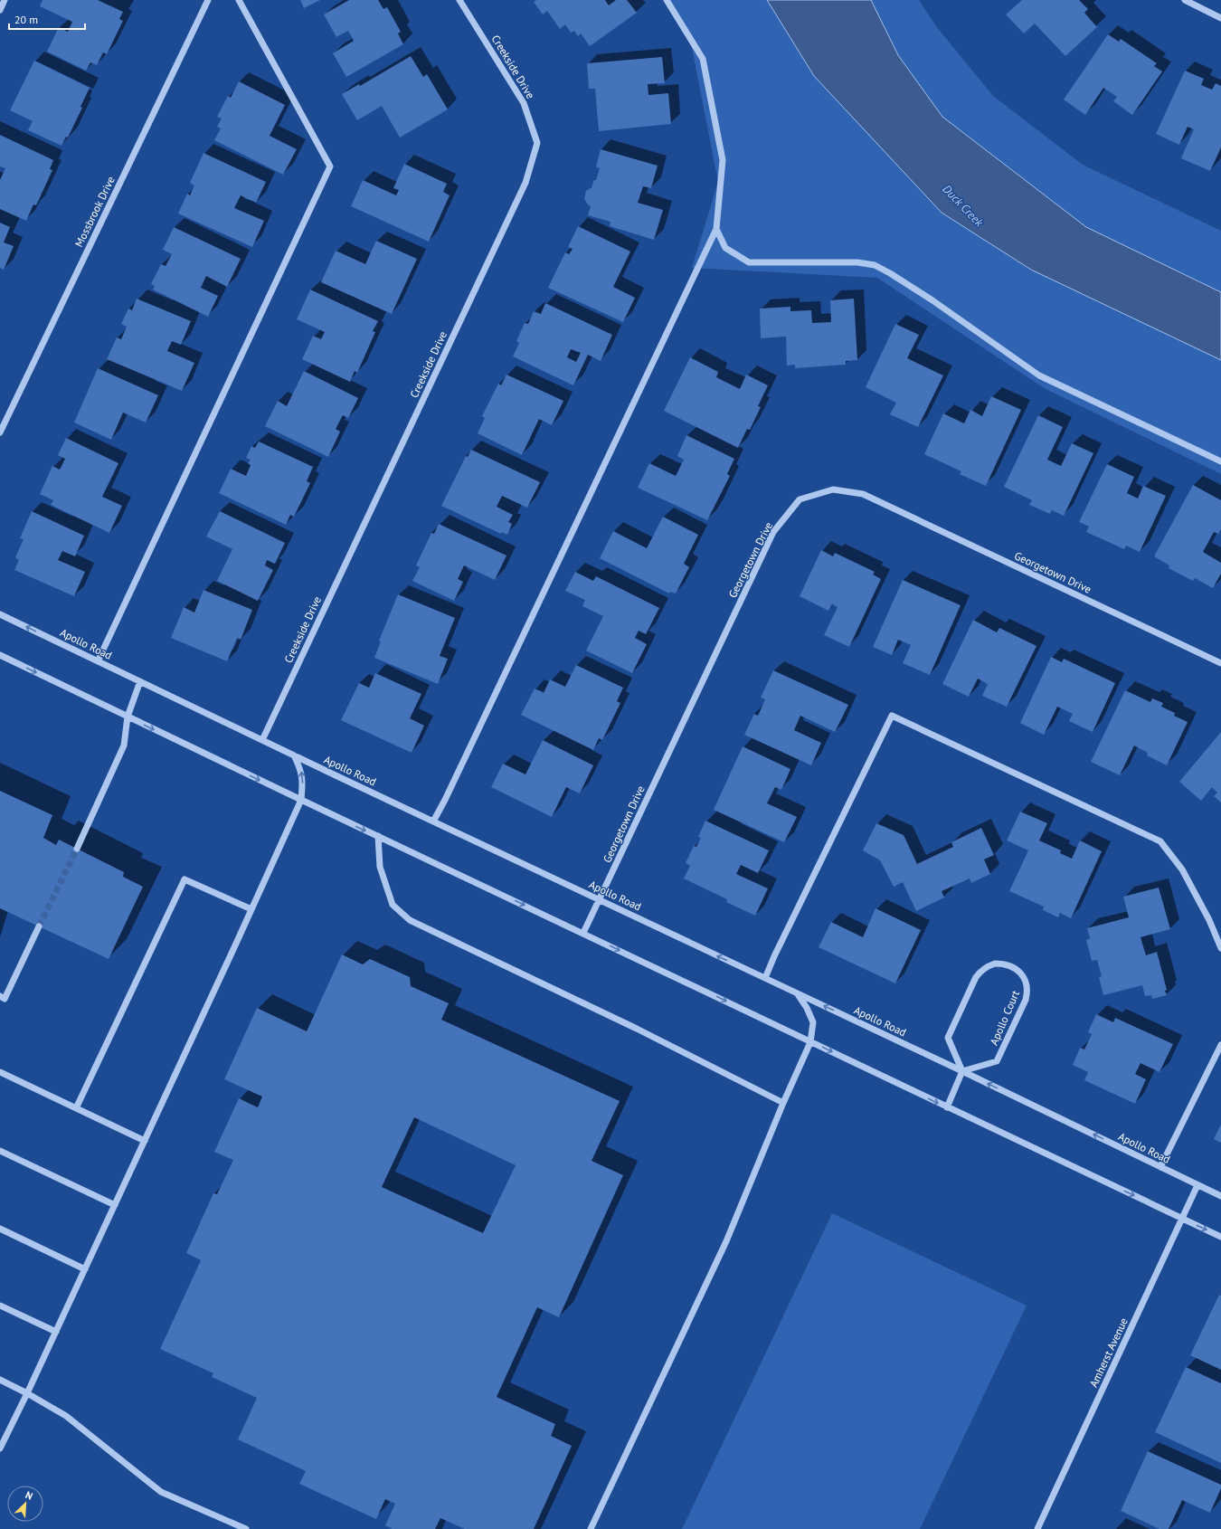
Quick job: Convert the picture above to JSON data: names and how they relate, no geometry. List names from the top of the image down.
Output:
{
  "streets": {
    "street": [
      "Creekside Drive",
      "Mossbrook Drive",
      "Georgetown Drive",
      "Apollo Road",
      "Apollo Court",
      "Amherst Avenue"
    ]
  },
  "crossings": [
    ["Creekside Drive", "Apollo Road"],
    ["Georgetown Drive", "Apollo Road"],
    ["Apollo Road", "Apollo Court"],
    ["Apollo Road", "Amherst Avenue"]
  ],
  "water": ["Duck Creek"],
  "scale_bar": "20 m",
  "north": "top right"
}
